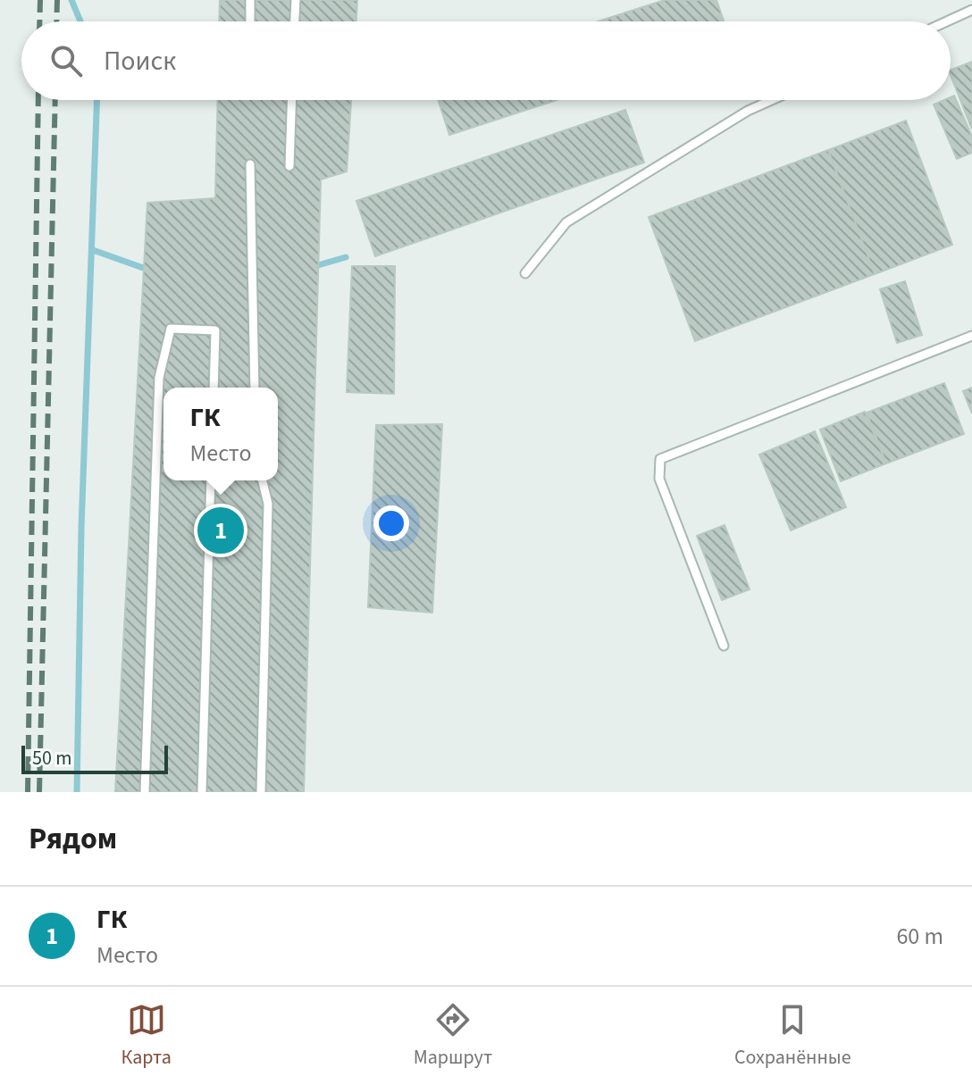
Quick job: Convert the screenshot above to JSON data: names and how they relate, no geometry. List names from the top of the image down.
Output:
{
  "scale_bar": "50 m",
  "page": {
    "search": "Поиск",
    "popup": ["ГК", "Место"],
    "pins": "1",
    "scale": "50 m",
    "heading": "Рядом",
    "list": [
      {
        "mark": "1",
        "name": "ГК",
        "note": "Место",
        "value": "60 m"
      }
    ],
    "nav": ["Карта", "Маршрут", "Сохранённые"]
  }
}
